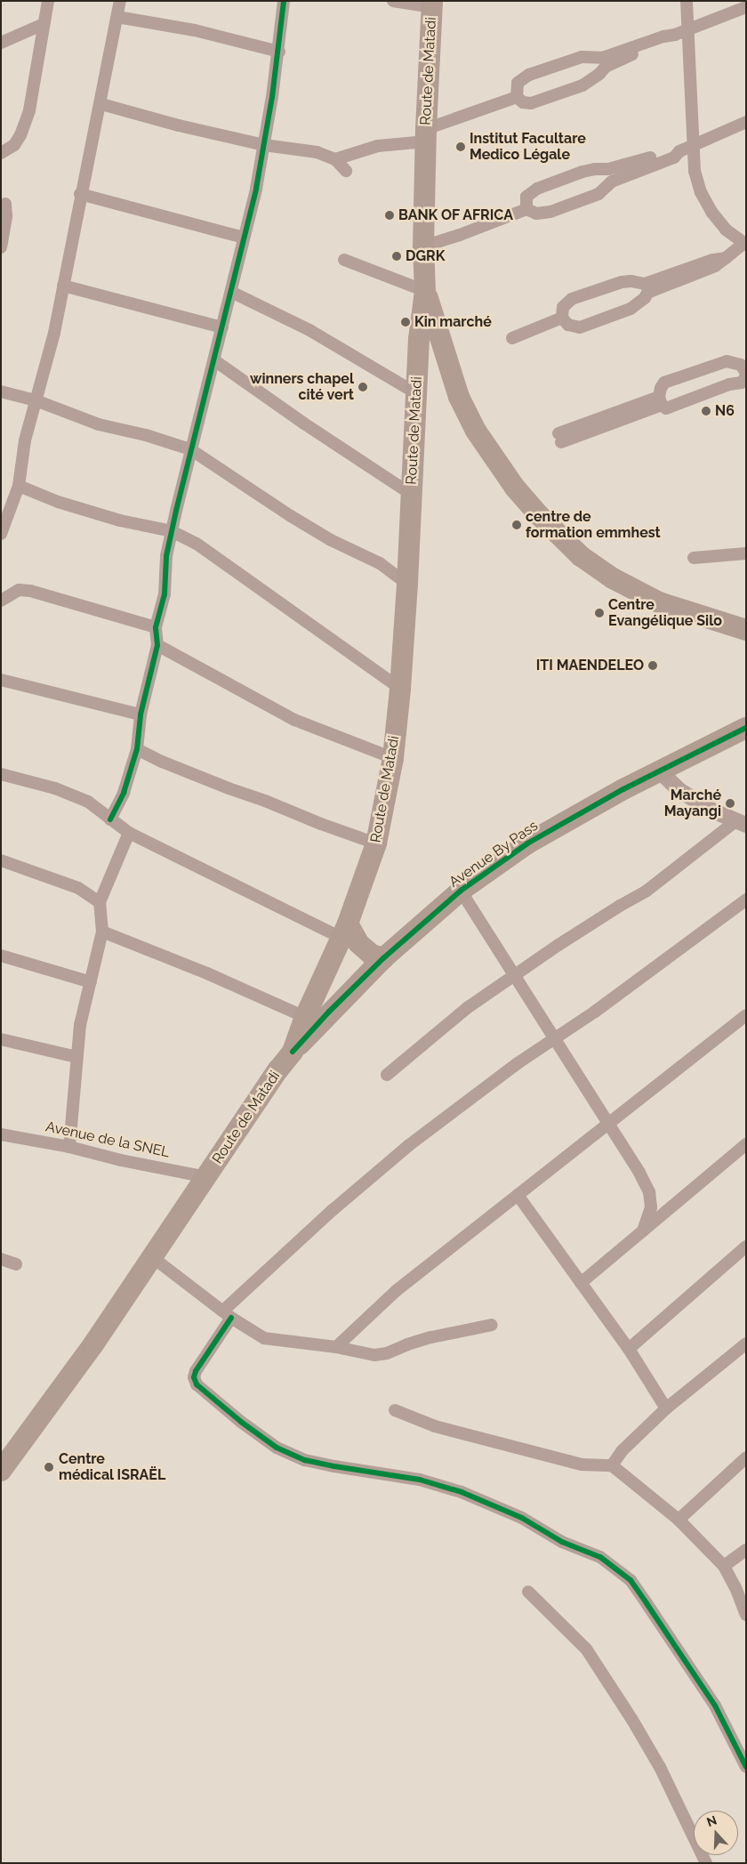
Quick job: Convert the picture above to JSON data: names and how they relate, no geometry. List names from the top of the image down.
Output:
{
  "streets": {
    "highway": ["Route de Matadi", "Avenue By Pass"],
    "street": ["Avenue de la SNEL"]
  },
  "crossings": [
    ["Route de Matadi", "Avenue By Pass"],
    ["Route de Matadi", "Avenue de la SNEL"]
  ],
  "places": [
    "Institut Facultare Medico Légale",
    "BANK OF AFRICA",
    "DGRK",
    "Kin marché",
    "winners chapel cité vert",
    "N6",
    "centre de formation emmhest",
    "Centre Evangélique Silo",
    "ITI MAENDELEO",
    "Marché Mayangi",
    "Centre médical ISRAËL"
  ],
  "north": "top"
}
